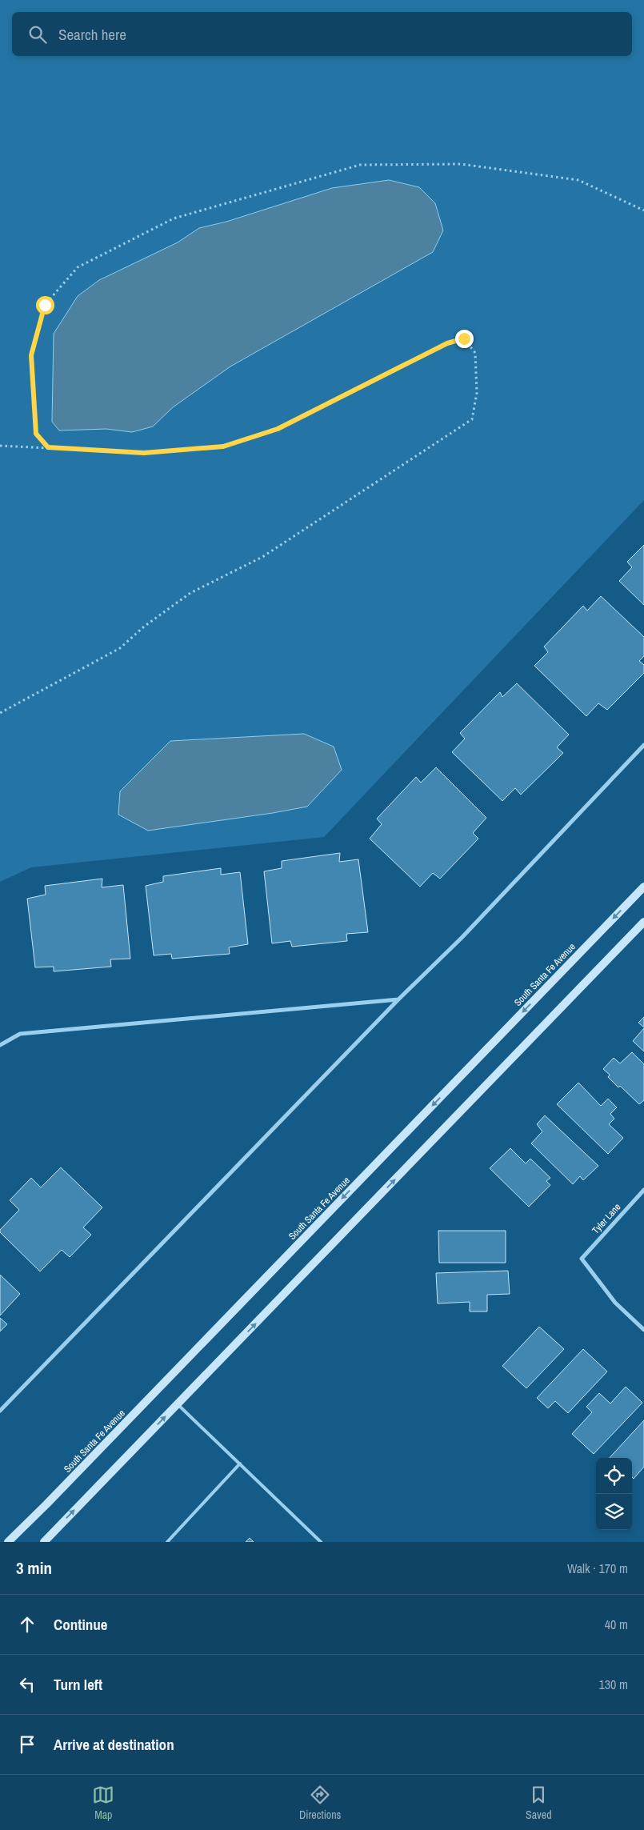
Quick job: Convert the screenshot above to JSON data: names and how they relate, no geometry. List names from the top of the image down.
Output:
{
  "streets": {
    "main road": ["South Santa Fe Avenue"],
    "street": ["Tyler Lane"]
  },
  "page": {
    "search": "Search here",
    "heading": ["3 min", "Walk · 170 m"],
    "list": [
      ["Continue", "40 m"],
      ["Turn left", "130 m"],
      "Arrive at destination"
    ],
    "nav": ["Map", "Directions", "Saved"]
  }
}
